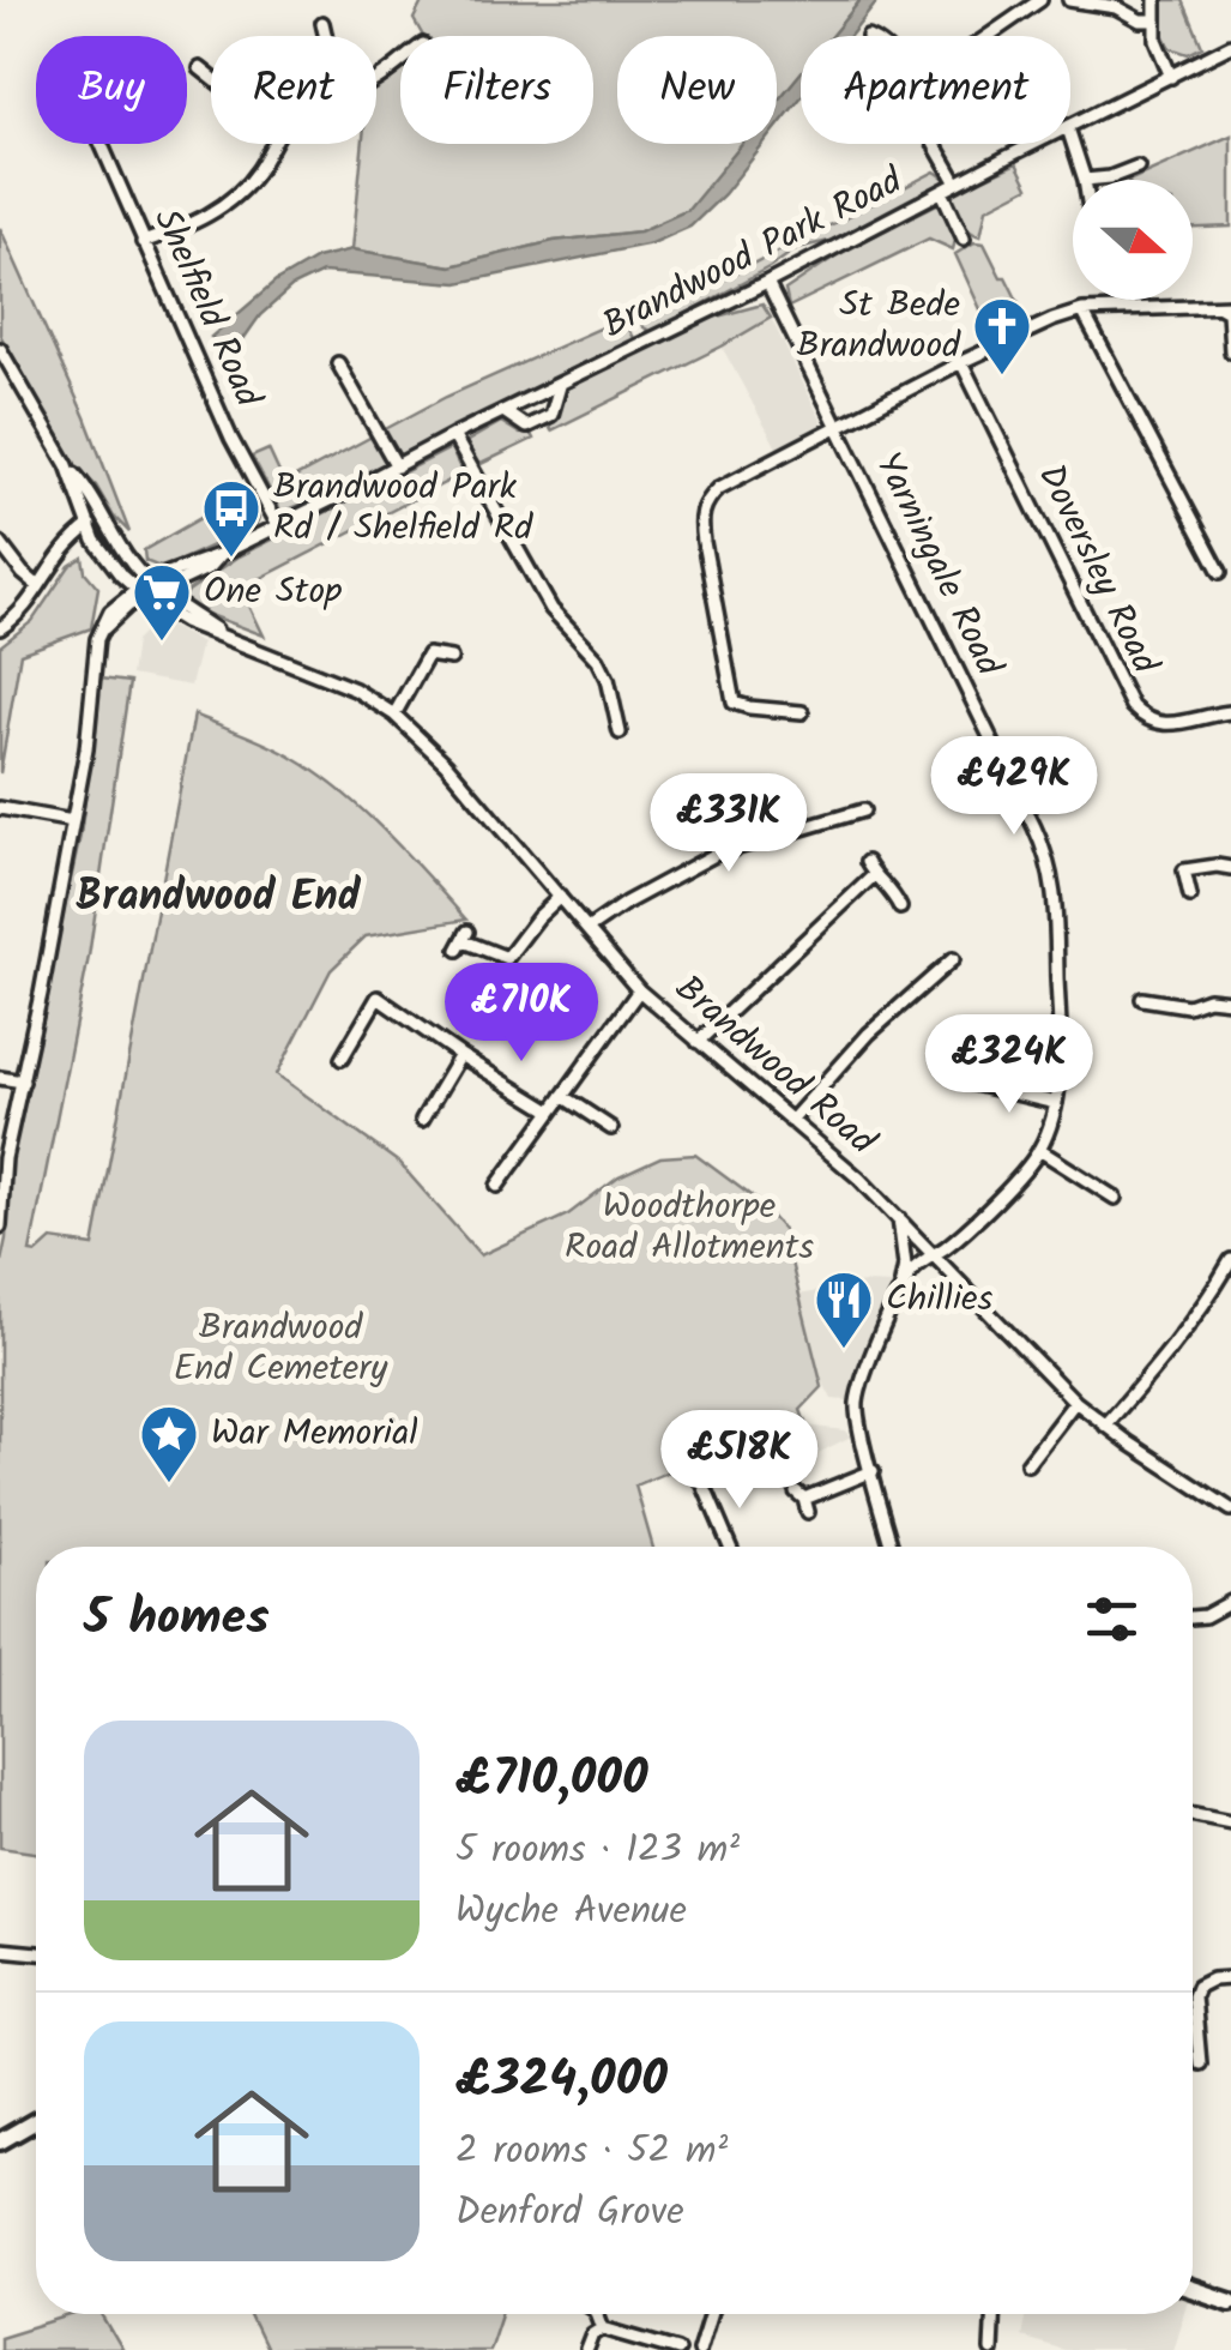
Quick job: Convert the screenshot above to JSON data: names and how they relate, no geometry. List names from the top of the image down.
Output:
{
  "streets": {
    "street": [
      "Brandwood Park Road",
      "Shelfield Road",
      "Yarningale Road",
      "Doversley Road",
      "Brandwood Road"
    ]
  },
  "crossings": [
    ["Brandwood Park Road", "Shelfield Road"],
    ["Brandwood Park Road", "Yarningale Road"],
    ["Brandwood Park Road", "Brandwood Road"],
    ["Yarningale Road", "Brandwood Road"]
  ],
  "districts": ["Brandwood End"],
  "parks": ["Woodthorpe Road Allotments", "Brandwood End Cemetery"],
  "places": {
    "church": ["St Bede Brandwood"],
    "bus stop": ["Brandwood Park Rd / Shelfield Rd"],
    "supermarket": ["One Stop"],
    "restaurant": ["Chillies"],
    "place": ["War Memorial"]
  },
  "north": "right",
  "page": {
    "chip": [
      "Buy",
      "Rent",
      "Filters",
      "New",
      "Apartment"
    ],
    "price": [
      "£429K",
      "£331K",
      "£710K",
      "£324K",
      "£518K"
    ],
    "heading": "5 homes",
    "list": [
      {
        "name": "£710,000",
        "note": "5 rooms · 123 m² · Wyche Avenue"
      },
      {
        "name": "£324,000",
        "note": "2 rooms · 52 m² · Denford Grove"
      }
    ]
  }
}
